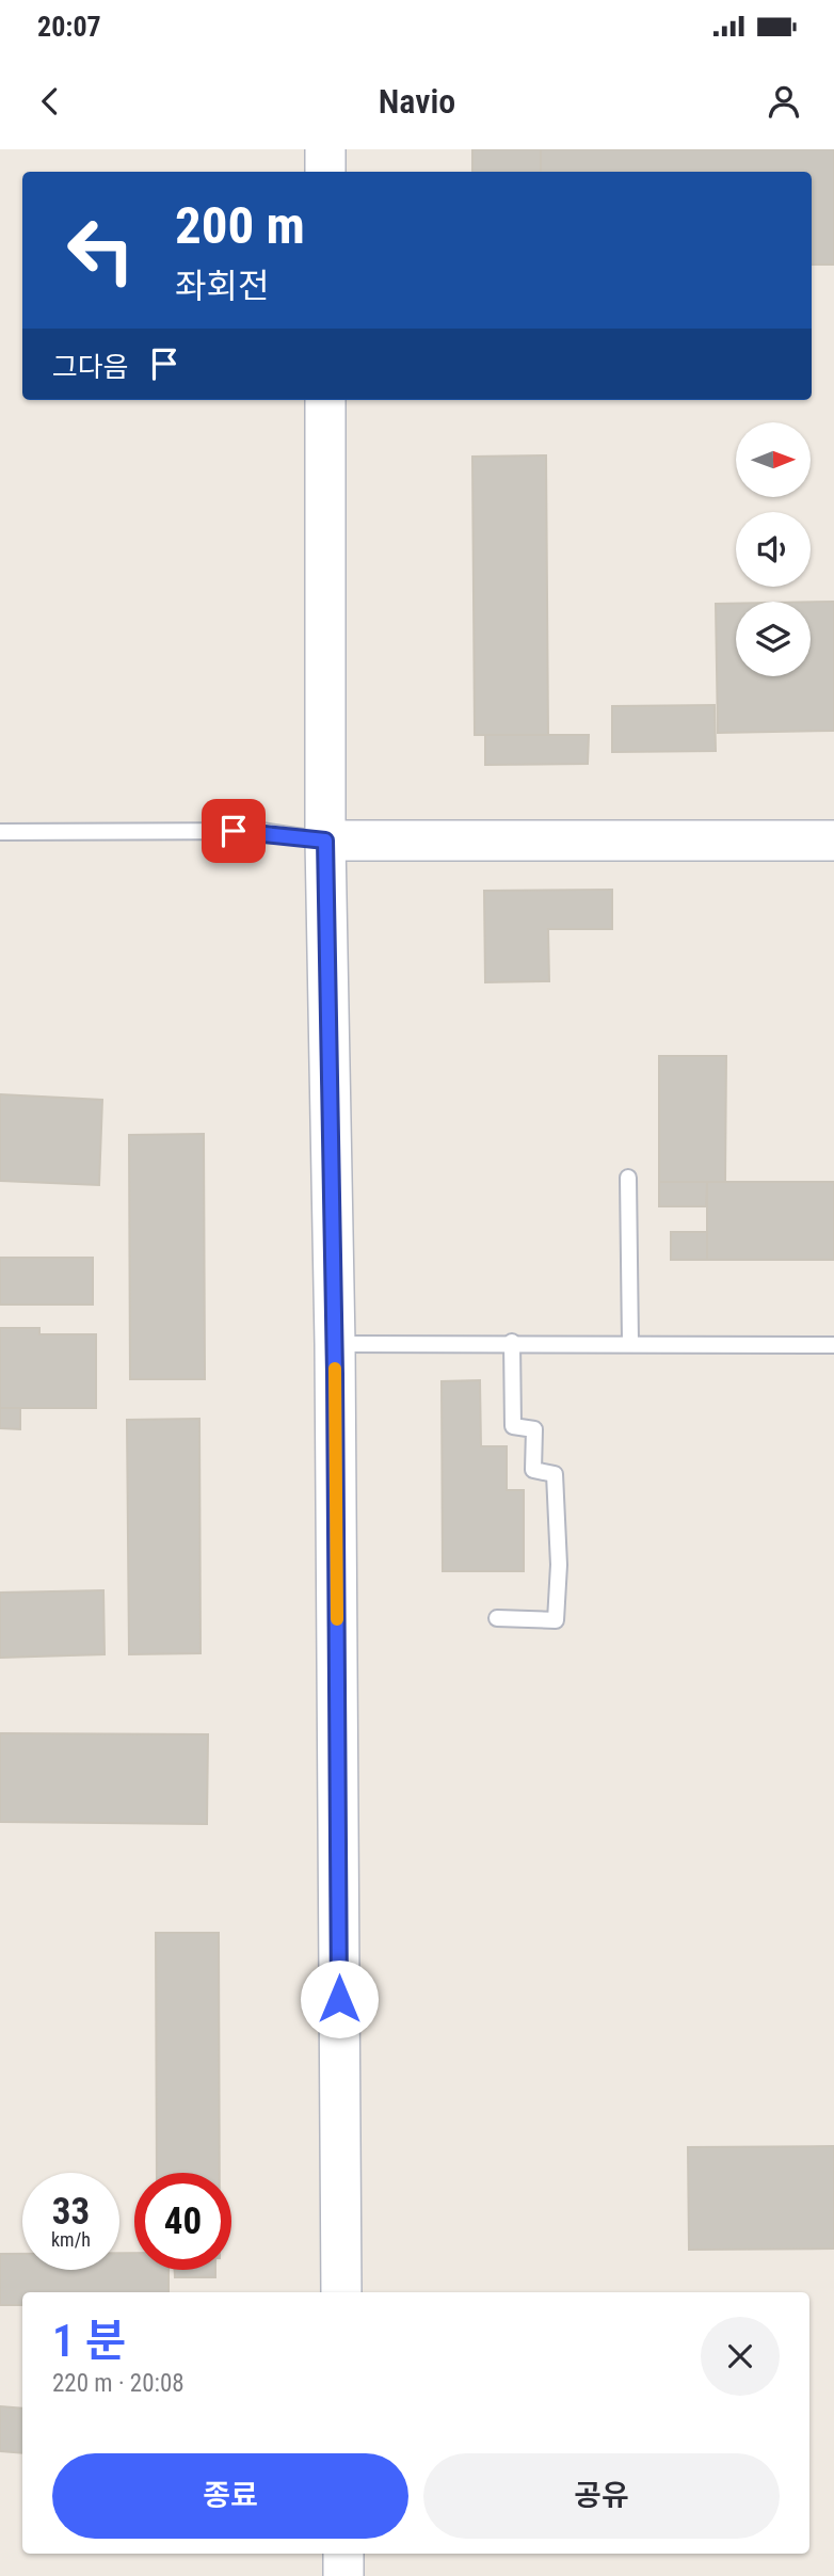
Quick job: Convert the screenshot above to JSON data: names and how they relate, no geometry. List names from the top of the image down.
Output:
{
  "north": "right",
  "page": {
    "status": "20:07",
    "header": "Navio",
    "turn": ["200 m", "좌회전"],
    "then": "그다음",
    "speed": "33 km/h",
    "limit": "40",
    "heading": ["1 분", "220 m · 20:08"],
    "buttons": ["종료", "공유"]
  }
}
